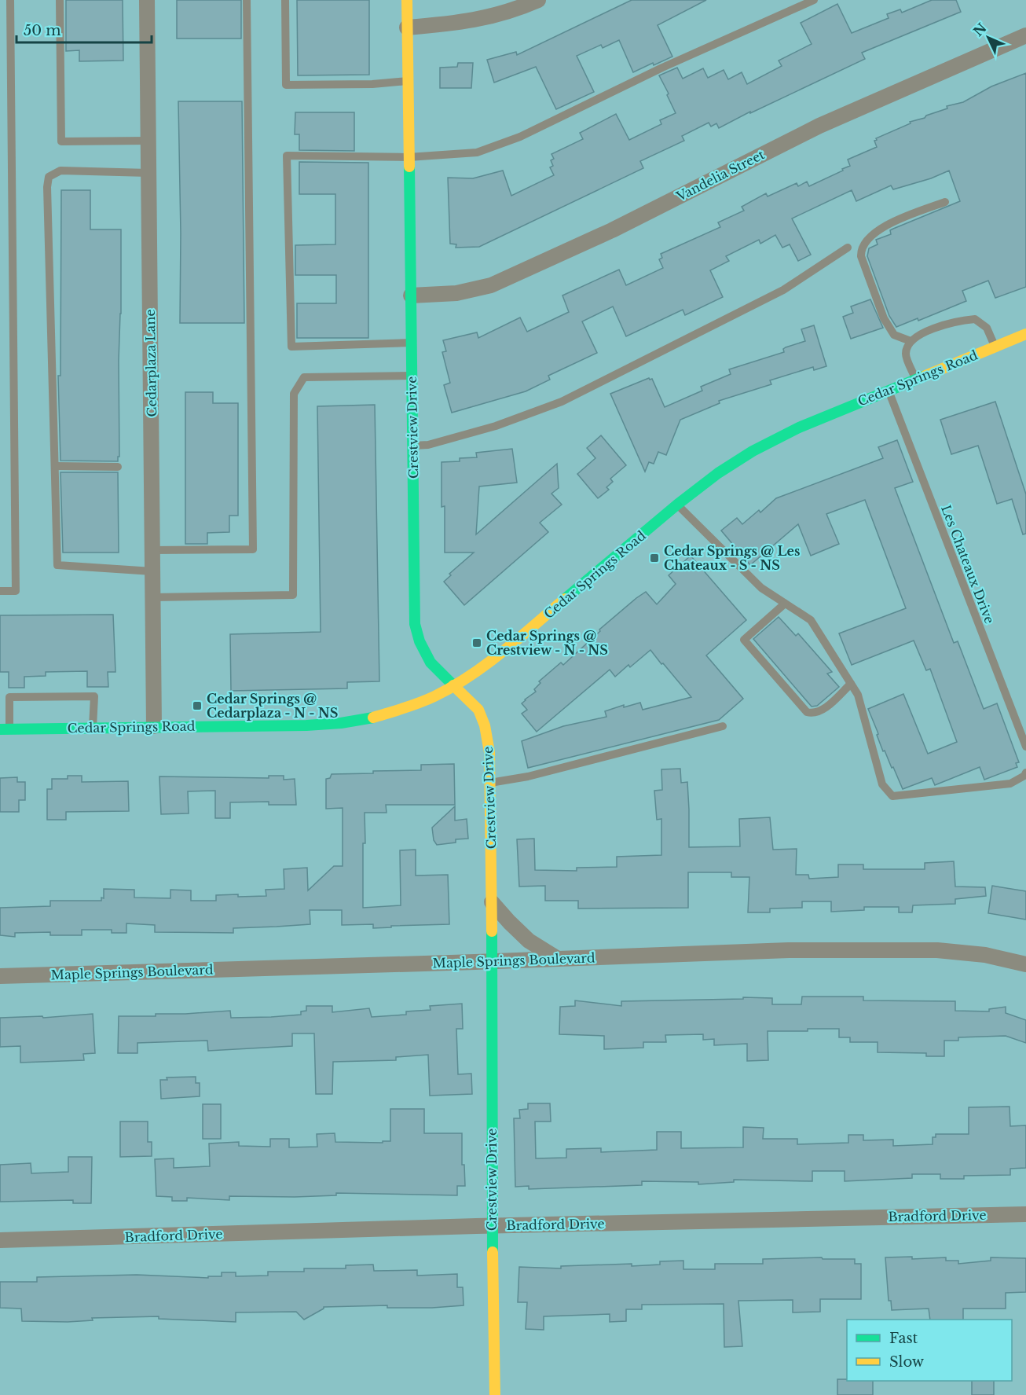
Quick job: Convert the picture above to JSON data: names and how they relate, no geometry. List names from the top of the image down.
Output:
{
  "streets": {
    "street": [
      "Vandelia Street",
      "Cedarplaza Lane",
      "Cedar Springs Road",
      "Crestview Drive",
      "Maple Springs Boulevard",
      "Bradford Drive"
    ],
    "lane": ["Les Chateaux Drive"]
  },
  "crossings": [
    ["Vandelia Street", "Crestview Drive"],
    ["Cedarplaza Lane", "Cedar Springs Road"],
    ["Cedar Springs Road", "Crestview Drive"],
    ["Cedar Springs Road", "Les Chateaux Drive"],
    ["Crestview Drive", "Maple Springs Boulevard"],
    ["Crestview Drive", "Bradford Drive"]
  ],
  "places": {
    "transit": ["Cedar Springs @ Les Chateaux - S - NS", "Cedar Springs @ Crestview - N - NS", "Cedar Springs @ Cedarplaza - N - NS"]
  },
  "legend": ["Fast", "Slow"],
  "scale_bar": "50 m",
  "north": "top left"
}
